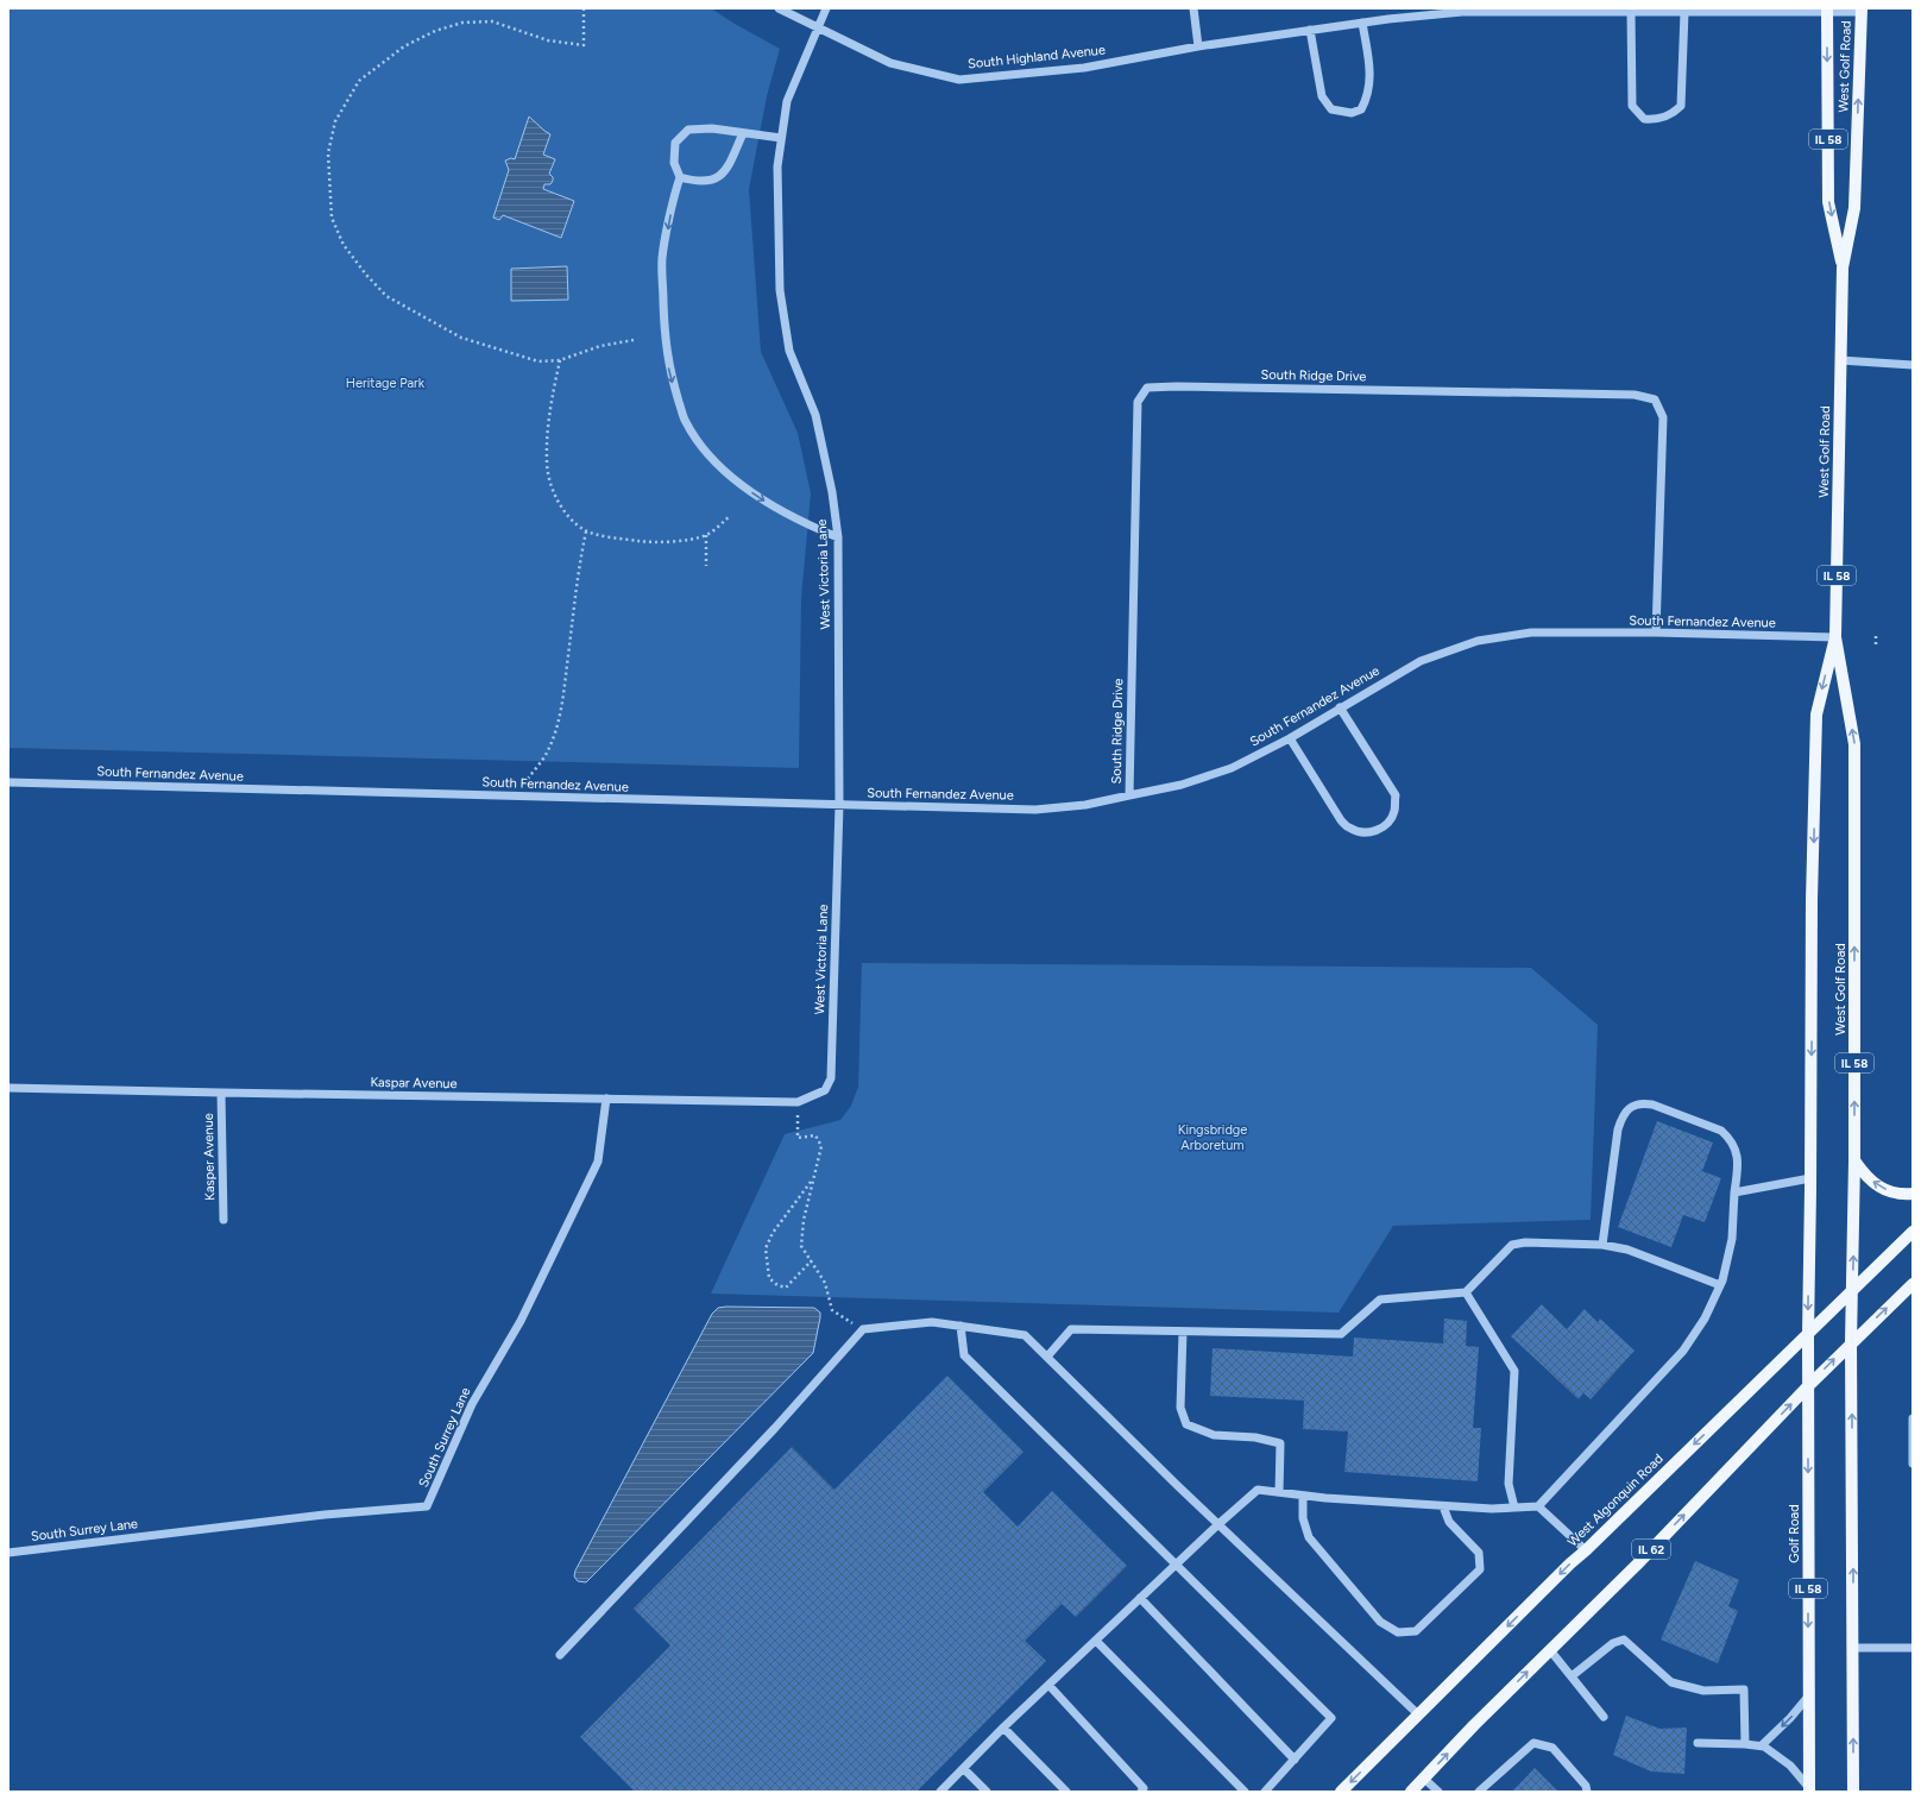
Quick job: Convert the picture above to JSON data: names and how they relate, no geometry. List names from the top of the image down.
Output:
{
  "streets": {
    "main road": [
      "West Golf Road",
      "IL 58",
      "West Algonquin Road",
      "Golf Road",
      "IL 62"
    ],
    "street": [
      "South Highland Avenue",
      "South Ridge Drive",
      "West Victoria Lane",
      "South Fernandez Avenue",
      "Kaspar Avenue",
      "Kasper Avenue",
      "South Surrey Lane"
    ]
  },
  "crossings": [
    ["South Highland Avenue", "West Golf Road"],
    ["South Highland Avenue", "West Victoria Lane"],
    ["West Golf Road", "IL 58"],
    ["West Golf Road", "South Fernandez Avenue"],
    ["West Golf Road", "West Algonquin Road"],
    ["West Golf Road", "Golf Road"],
    ["West Golf Road", "IL 62"],
    ["IL 58", "IL 62"],
    ["South Ridge Drive", "South Fernandez Avenue"],
    ["West Victoria Lane", "South Fernandez Avenue"],
    ["West Victoria Lane", "Kaspar Avenue"],
    ["Kaspar Avenue", "Kasper Avenue"],
    ["Kaspar Avenue", "South Surrey Lane"],
    ["West Algonquin Road", "Golf Road"],
    ["Golf Road", "IL 62"]
  ],
  "parks": ["Heritage Park", "Kingsbridge Arboretum"]
}
